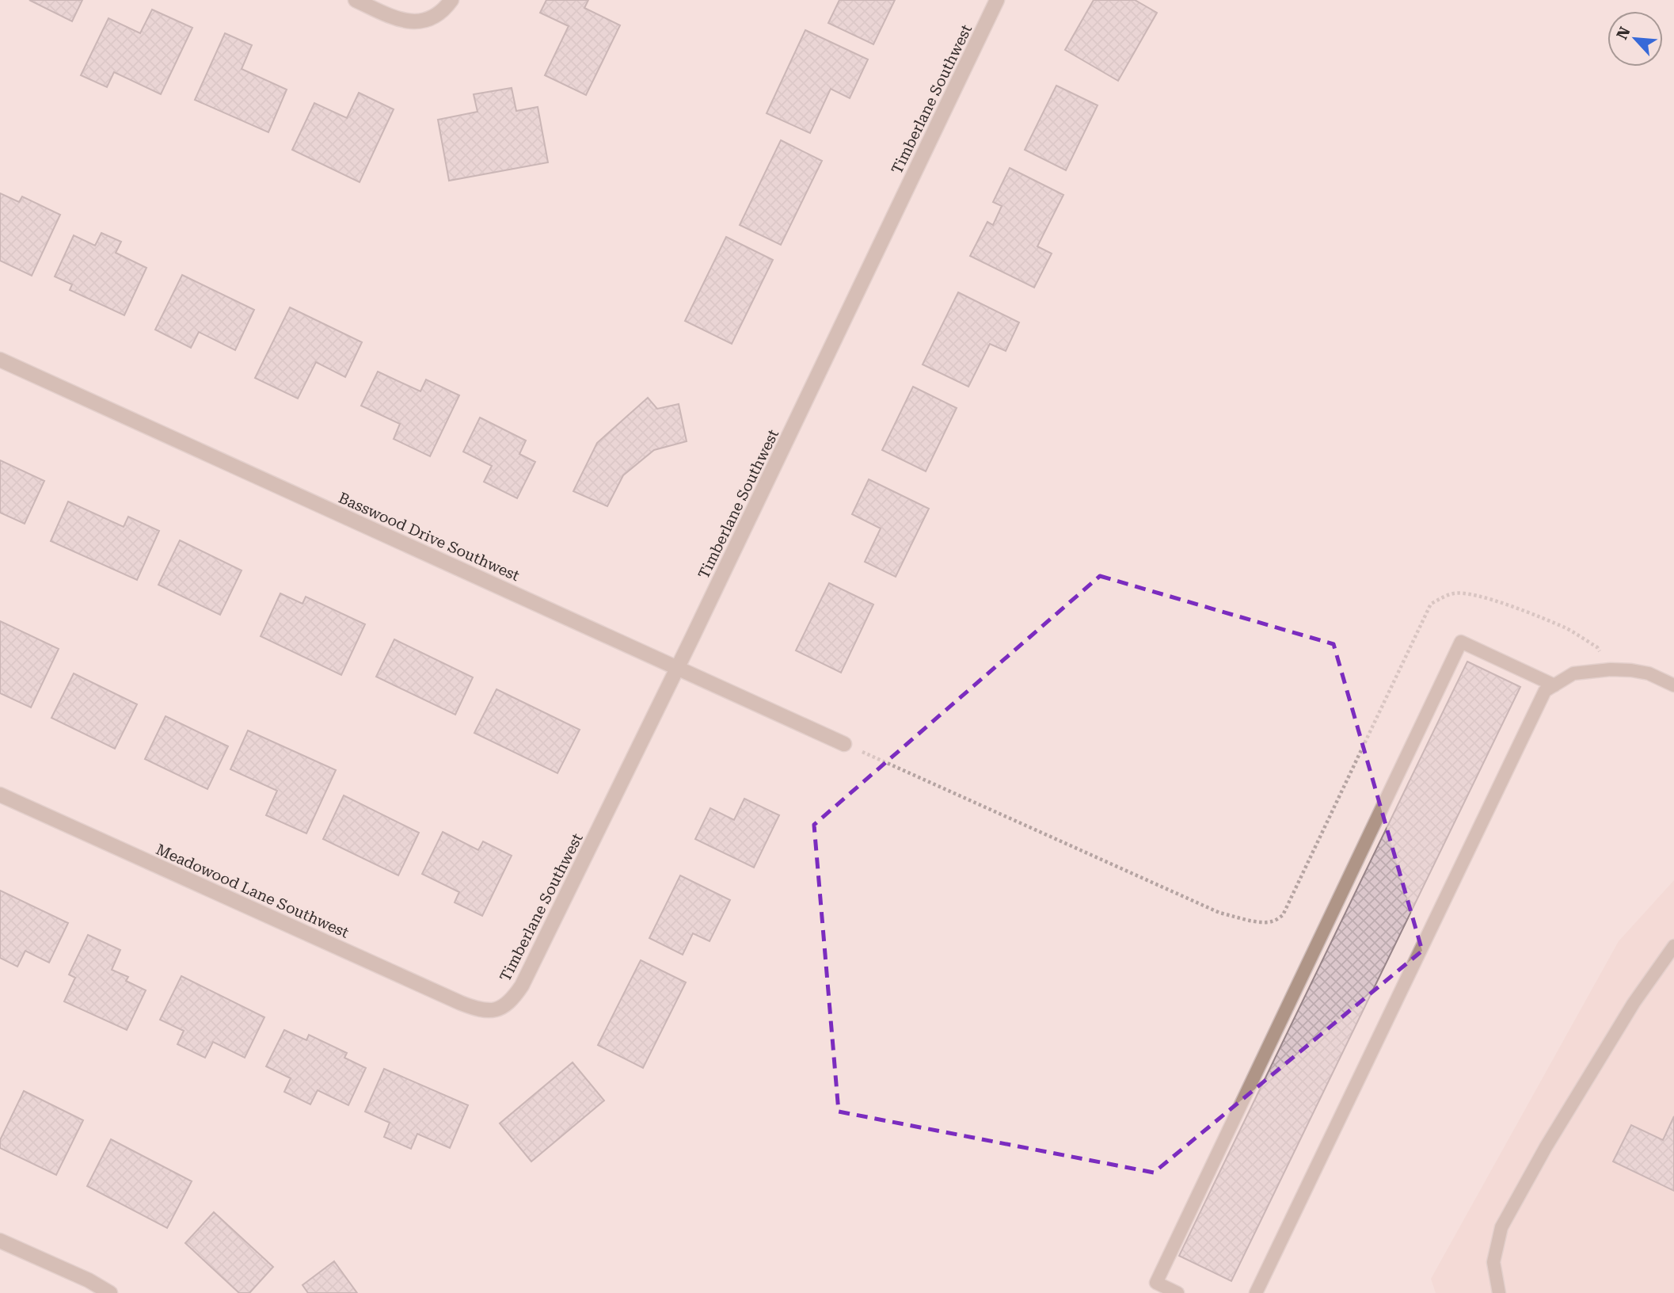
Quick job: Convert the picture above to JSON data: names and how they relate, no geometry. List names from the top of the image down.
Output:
{
  "streets": {
    "street": ["Timberlane Southwest", "Basswood Drive Southwest", "Meadowood Lane Southwest"]
  },
  "crossings": [
    ["Timberlane Southwest", "Basswood Drive Southwest"],
    ["Timberlane Southwest", "Meadowood Lane Southwest"]
  ],
  "north": "top left"
}
